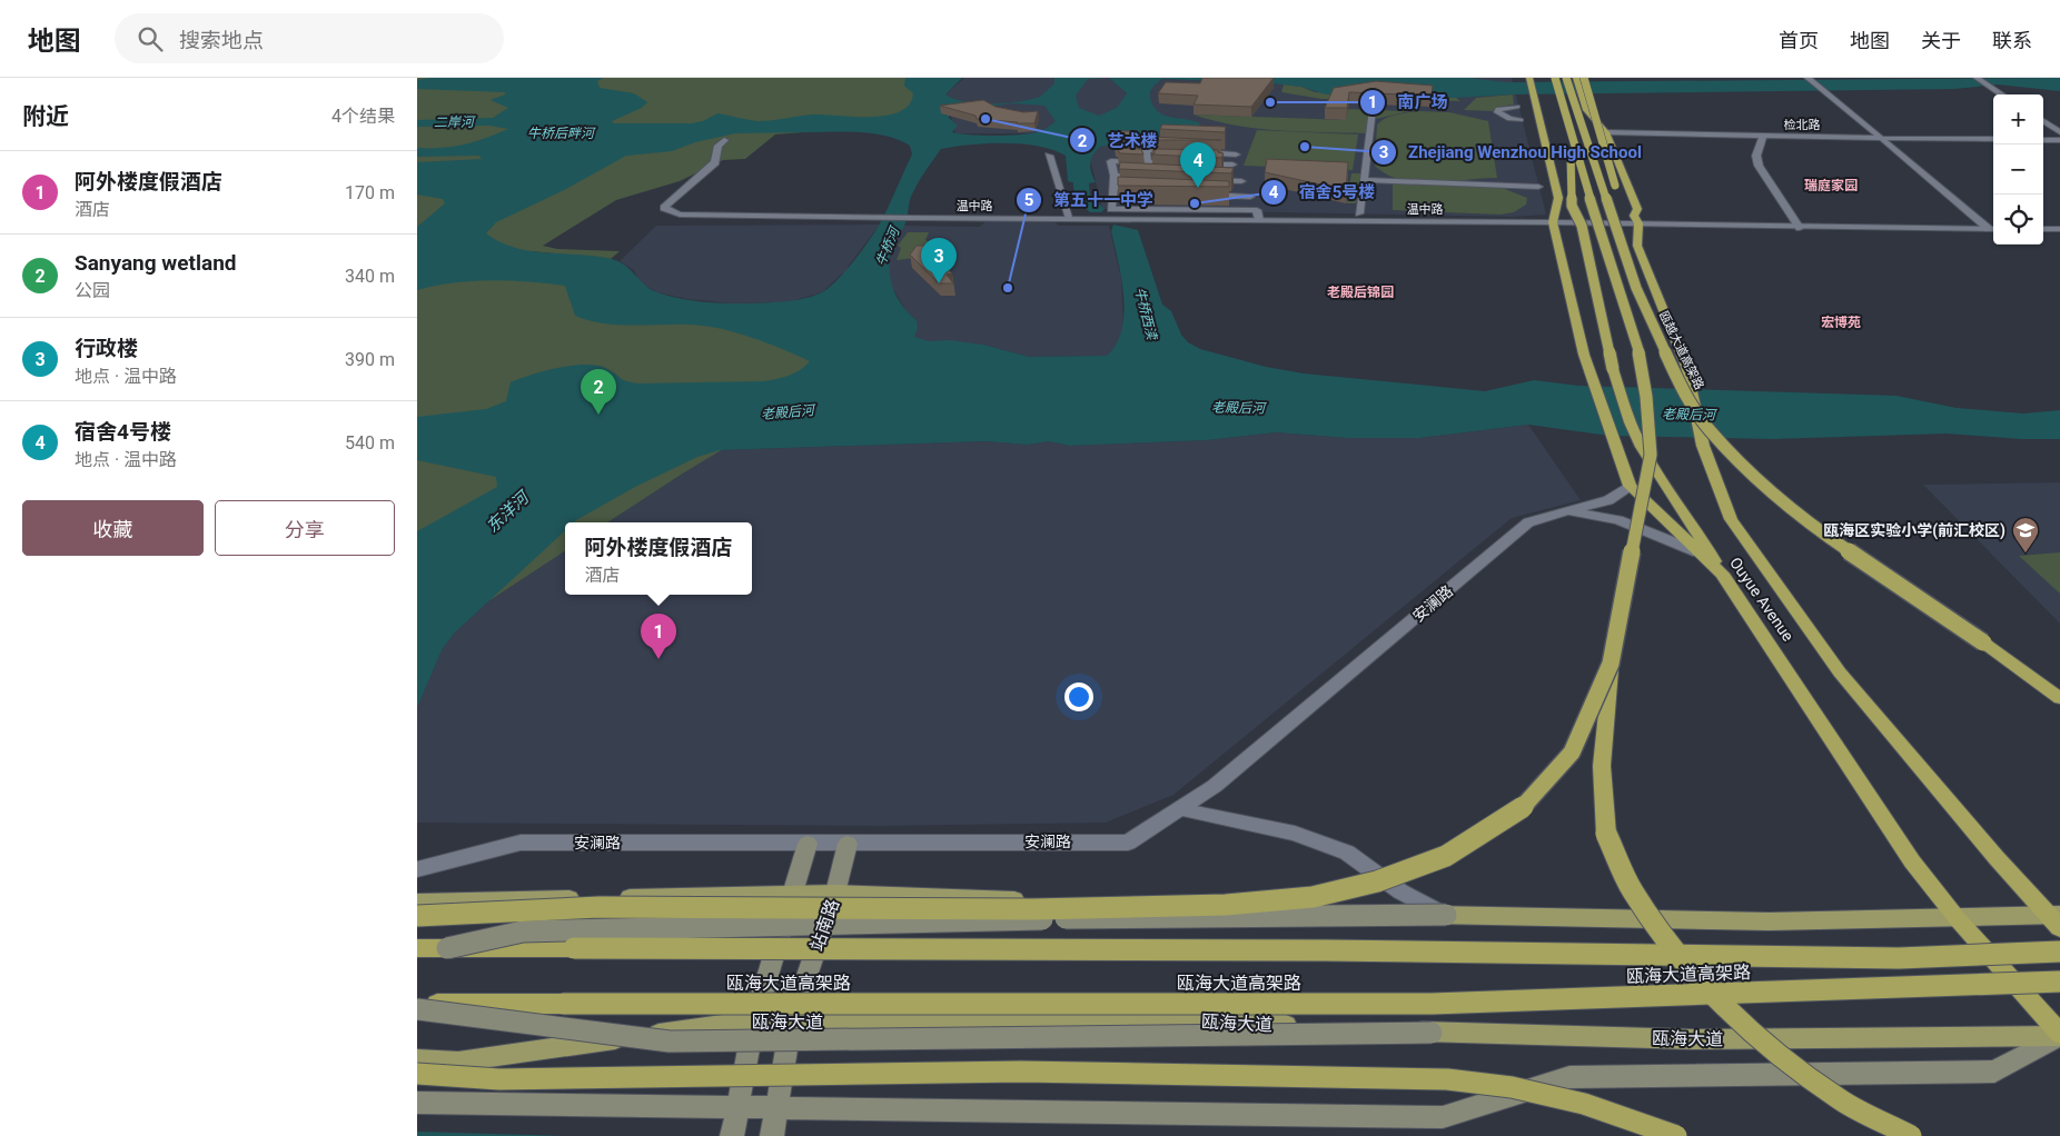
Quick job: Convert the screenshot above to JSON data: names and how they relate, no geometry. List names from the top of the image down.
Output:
{
  "streets": {
    "highway": ["瓯越大道高架路", "Ouyue Avenue", "瓯海大道高架路"],
    "main road": ["站南路", "瓯海大道"],
    "street": ["检北路", "温中路", "安澜路"]
  },
  "crossings": [
    ["检北路", "Ouyue Avenue"],
    ["温中路", "Ouyue Avenue"],
    ["Ouyue Avenue", "安澜路"],
    ["Ouyue Avenue", "瓯海大道"],
    ["安澜路", "站南路"],
    ["站南路", "瓯海大道"]
  ],
  "districts": ["瑞庭家园", "老殿后锦园", "宏博苑"],
  "water": [
    "二岸河",
    "牛桥后畔河",
    "牛桥河",
    "牛桥西渎",
    "老殿后河",
    "东洋河"
  ],
  "places": {
    "other": [
      "南广场",
      "艺术楼",
      "Zhejiang Wenzhou High School",
      "宿舍5号楼",
      "第五十一中学"
    ],
    "school or university": ["瓯海区实验小学(前汇校区)"]
  },
  "page": {
    "header": "地图",
    "search": "搜索地点",
    "nav": [
      "首页",
      "地图",
      "关于",
      "联系"
    ],
    "heading": ["附近", "4个结果"],
    "map_buttons": ["+", "−"],
    "pins": [
      "4",
      "3",
      "2",
      "1"
    ],
    "list": [
      {
        "mark": "1",
        "name": "阿外楼度假酒店",
        "note": "酒店",
        "value": "170 m"
      },
      {
        "mark": "2",
        "name": "Sanyang wetland",
        "note": "公园",
        "value": "340 m"
      },
      {
        "mark": "3",
        "name": "行政楼",
        "note": "地点 · 温中路",
        "value": "390 m"
      },
      {
        "mark": "4",
        "name": "宿舍4号楼",
        "note": "地点 · 温中路",
        "value": "540 m"
      }
    ],
    "buttons": ["收藏", "分享"],
    "popup": ["阿外楼度假酒店", "酒店"]
  }
}
